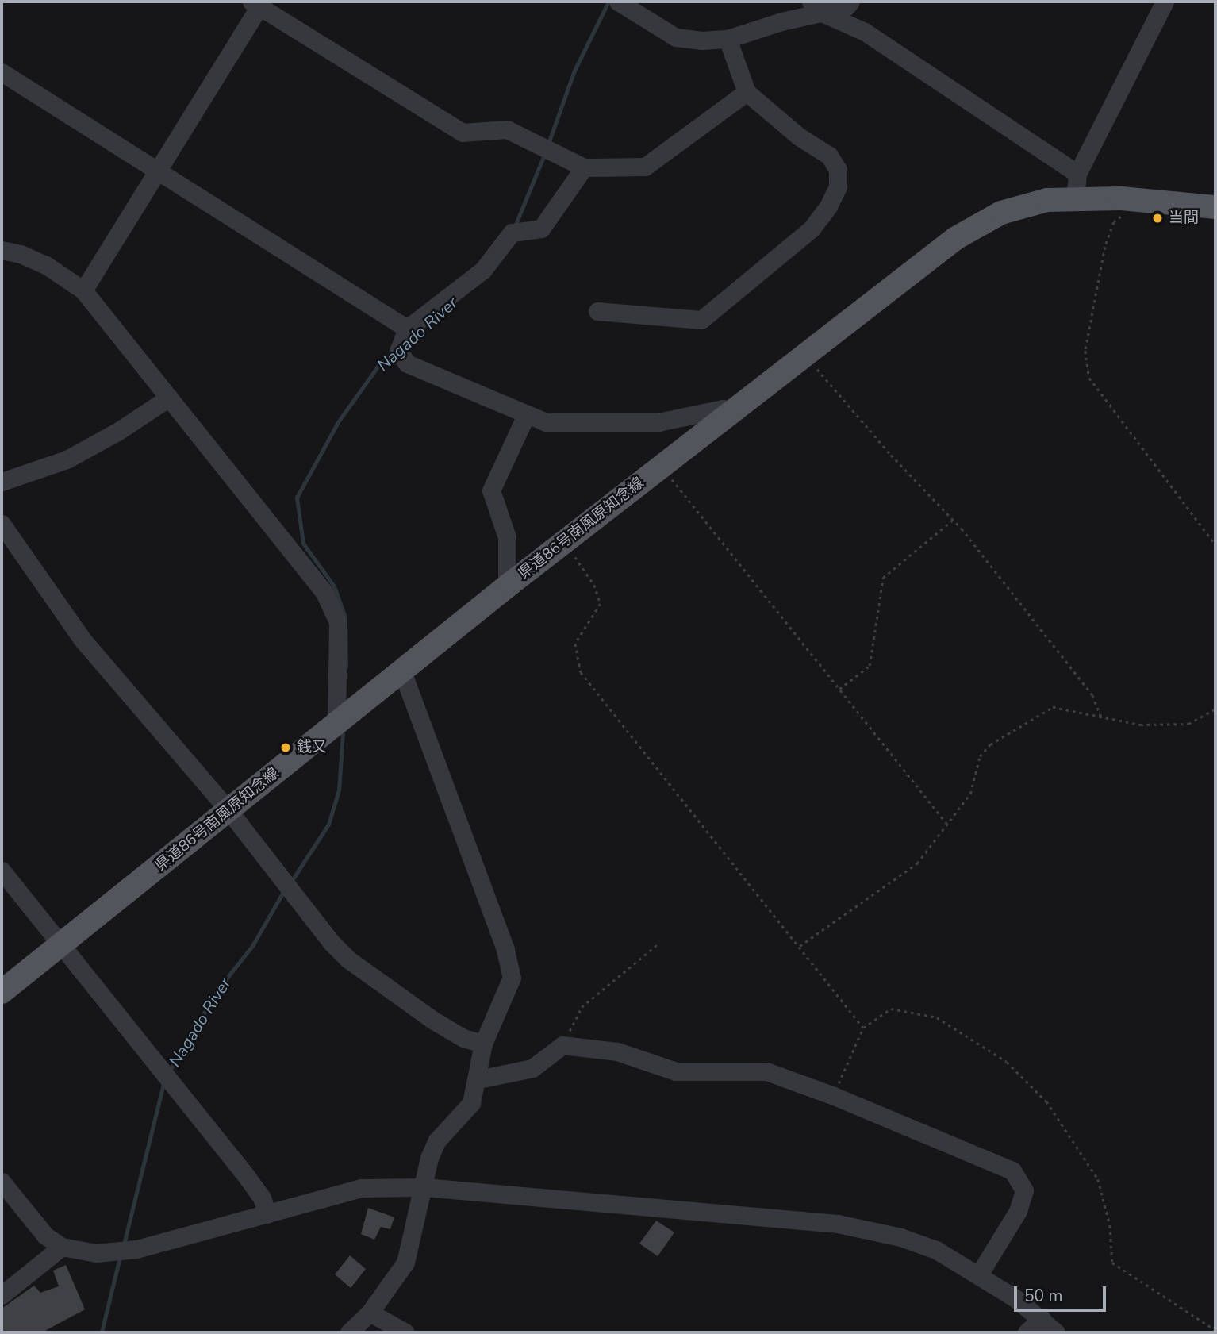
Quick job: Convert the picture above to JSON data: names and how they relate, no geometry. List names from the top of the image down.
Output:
{
  "streets": {
    "main road": ["県道86号南風原知念線"]
  },
  "water": ["Nagado River"],
  "places": ["当間", "銭又"],
  "scale_bar": "50 m"
}
